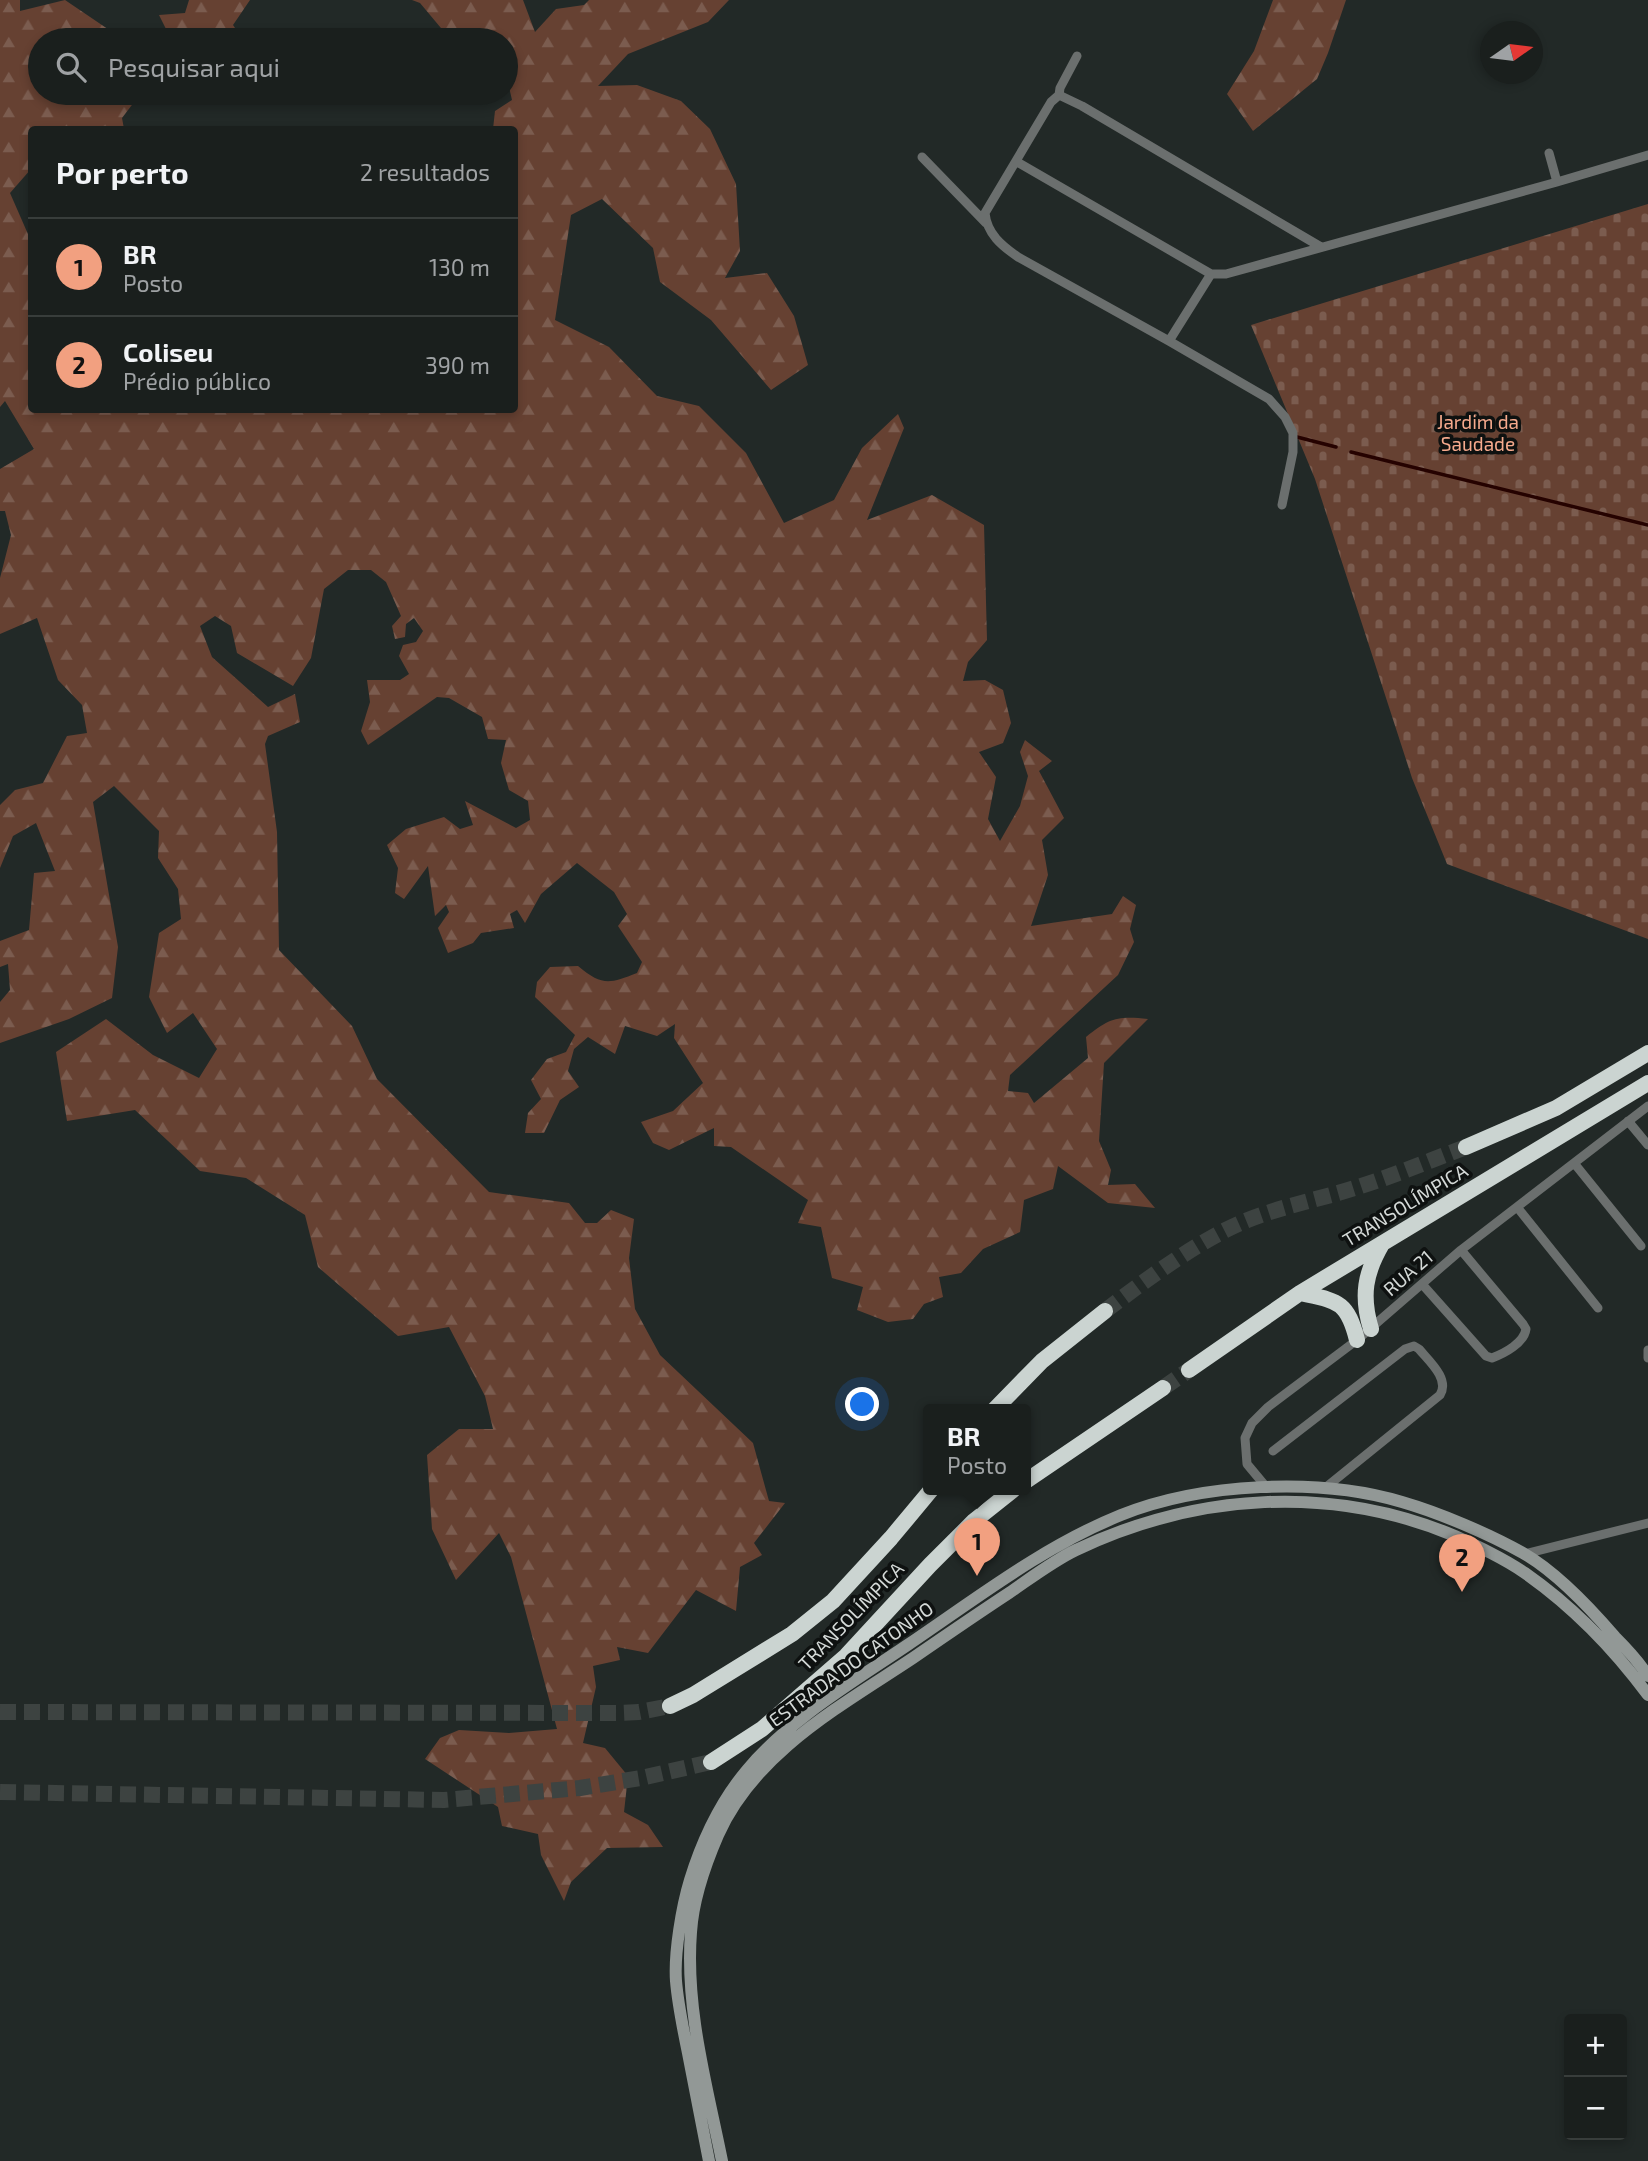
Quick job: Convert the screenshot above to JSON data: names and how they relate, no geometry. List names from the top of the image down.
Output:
{
  "streets": {
    "highway": ["TRANSOLÍMPICA"],
    "main road": ["ESTRADA DO CATONHO"],
    "street": ["RUA 21"]
  },
  "crossings": [
    ["RUA 21", "ESTRADA DO CATONHO"]
  ],
  "parks": ["Jardim da Saudade"],
  "north": "right",
  "page": {
    "search": "Pesquisar aqui",
    "heading": ["Por perto", "2 resultados"],
    "list": [
      {
        "mark": "1",
        "name": "BR",
        "note": "Posto",
        "value": "130 m"
      },
      {
        "mark": "2",
        "name": "Coliseu",
        "note": "Prédio público",
        "value": "390 m"
      }
    ],
    "popup": ["BR", "Posto"],
    "pins": ["1", "2"],
    "map_buttons": ["+", "−"]
  }
}
